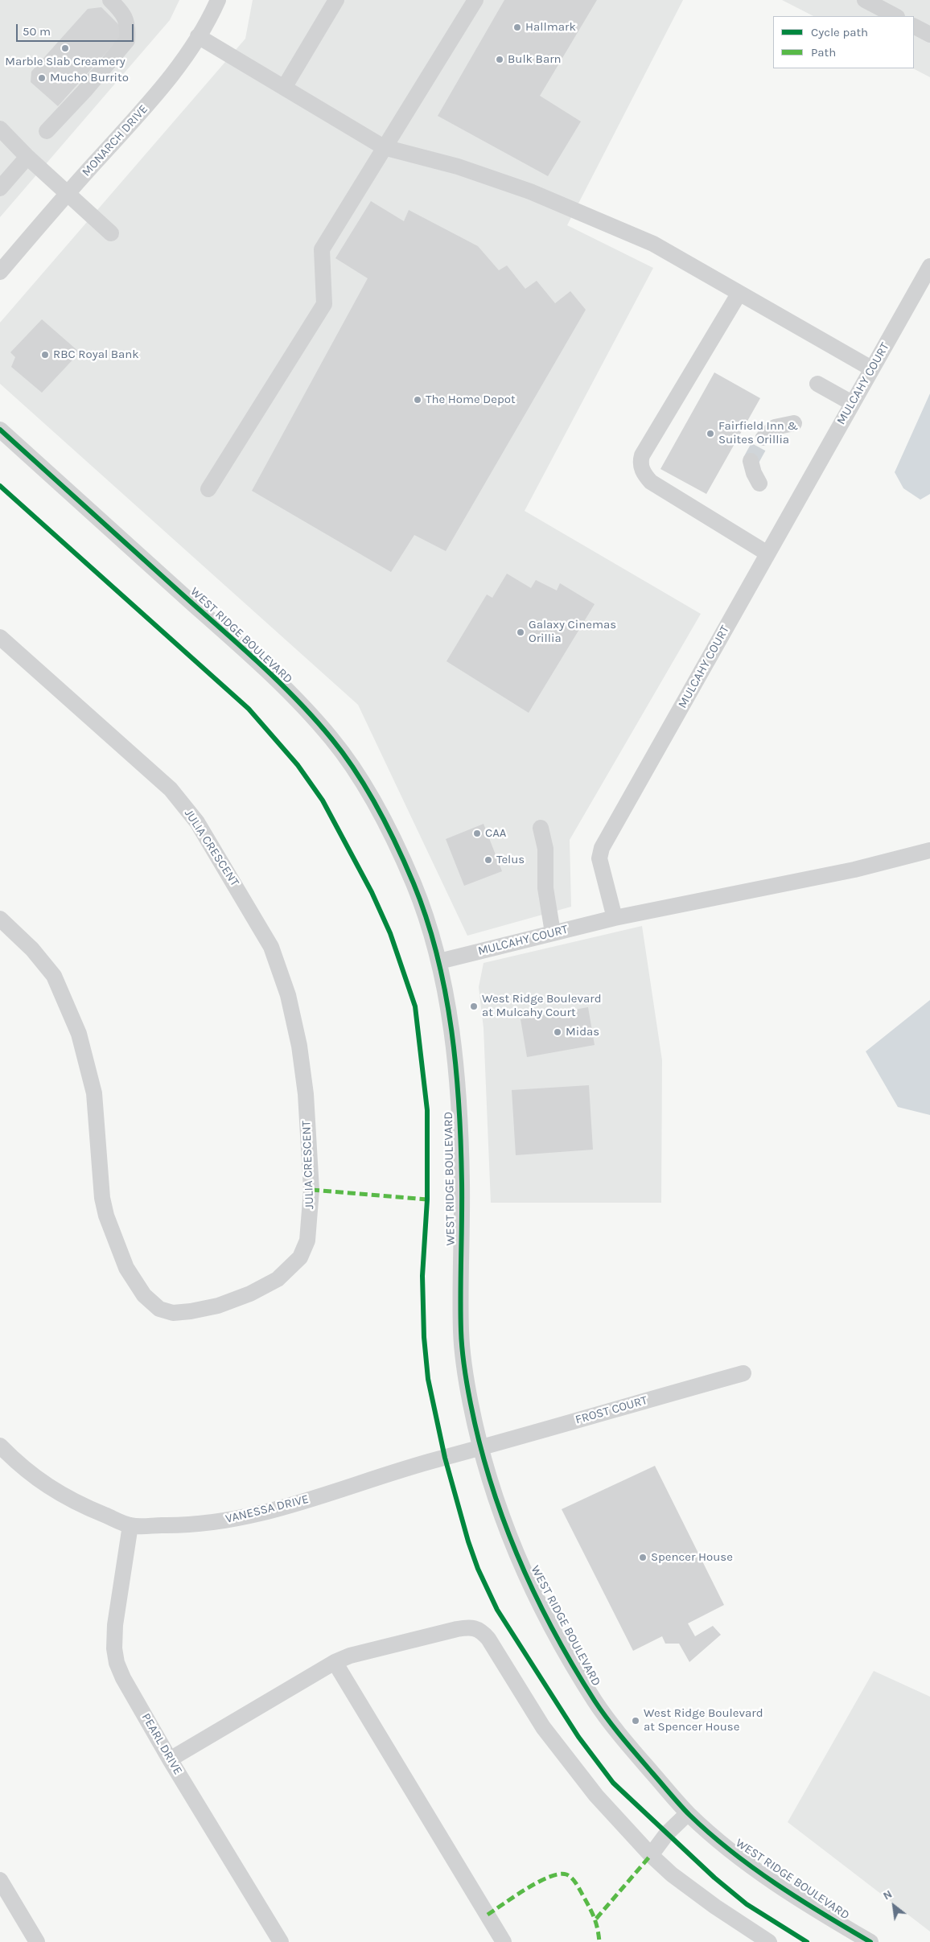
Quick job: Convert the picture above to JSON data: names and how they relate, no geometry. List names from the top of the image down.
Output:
{
  "streets": {
    "street": [
      "MONARCH DRIVE",
      "MULCAHY COURT",
      "WEST RIDGE BOULEVARD",
      "JULIA CRESCENT",
      "FROST COURT",
      "VANESSA DRIVE",
      "PEARL DRIVE"
    ]
  },
  "crossings": [
    ["MULCAHY COURT", "WEST RIDGE BOULEVARD"],
    ["WEST RIDGE BOULEVARD", "FROST COURT"],
    ["WEST RIDGE BOULEVARD", "VANESSA DRIVE"],
    ["FROST COURT", "VANESSA DRIVE"],
    ["VANESSA DRIVE", "PEARL DRIVE"]
  ],
  "places": [
    "Hallmark",
    "Marble Slab Creamery",
    "Bulk Barn",
    "Mucho Burrito",
    "RBC Royal Bank",
    "The Home Depot",
    "Fairfield Inn & Suites Orillia",
    "Galaxy Cinemas Orillia",
    "CAA",
    "Telus",
    "West Ridge Boulevard at Mulcahy Court",
    "Midas",
    "Spencer House",
    "West Ridge Boulevard at Spencer House"
  ],
  "legend": ["Cycle path", "Path"],
  "scale_bar": "50 m",
  "north": "top left"
}
